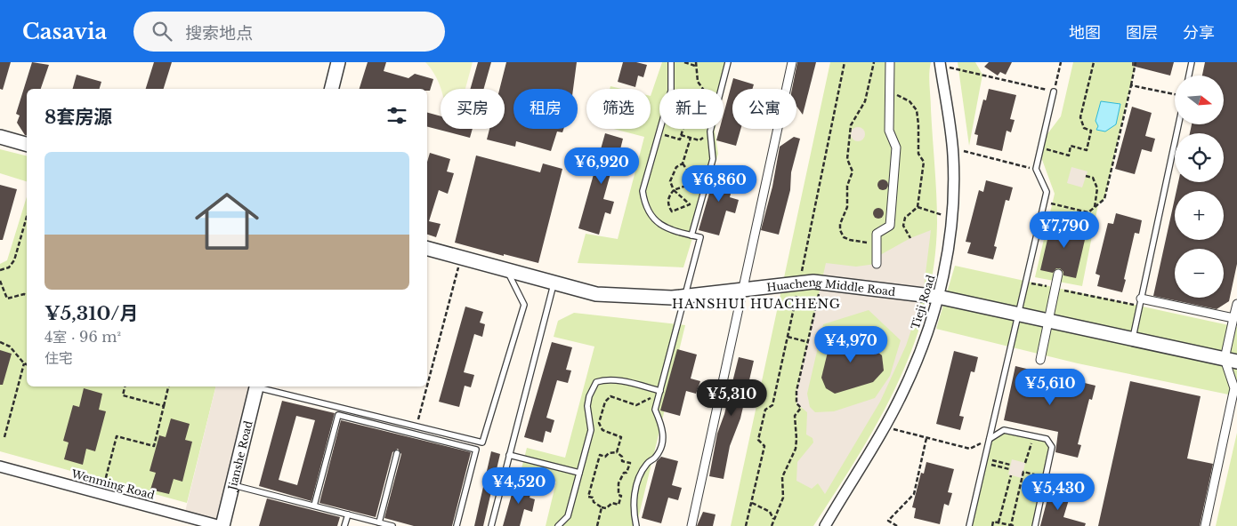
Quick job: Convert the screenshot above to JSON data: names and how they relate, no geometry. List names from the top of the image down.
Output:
{
  "streets": {
    "street": [
      "Huacheng Middle Road",
      "Tieji Road",
      "Jianshe Road",
      "Wenming Road"
    ]
  },
  "crossings": [
    ["Huacheng Middle Road", "Tieji Road"],
    ["Jianshe Road", "Wenming Road"]
  ],
  "districts": ["HANSHUI HUACHENG"],
  "north": "right",
  "page": {
    "header": "Casavia",
    "search": "搜索地点",
    "nav": ["地图", "图层", "分享"],
    "map_buttons": ["+", "−"],
    "chip": [
      "买房",
      "租房",
      "筛选",
      "新上",
      "公寓"
    ],
    "heading": "8套房源",
    "list": [
      {
        "name": "¥5,310/月",
        "note": "4室 · 96 m² · 住宅"
      }
    ],
    "price": [
      "¥6,920",
      "¥6,860",
      "¥7,790",
      "¥4,970",
      "¥5,610",
      "¥5,310",
      "¥4,520",
      "¥5,430"
    ]
  }
}
